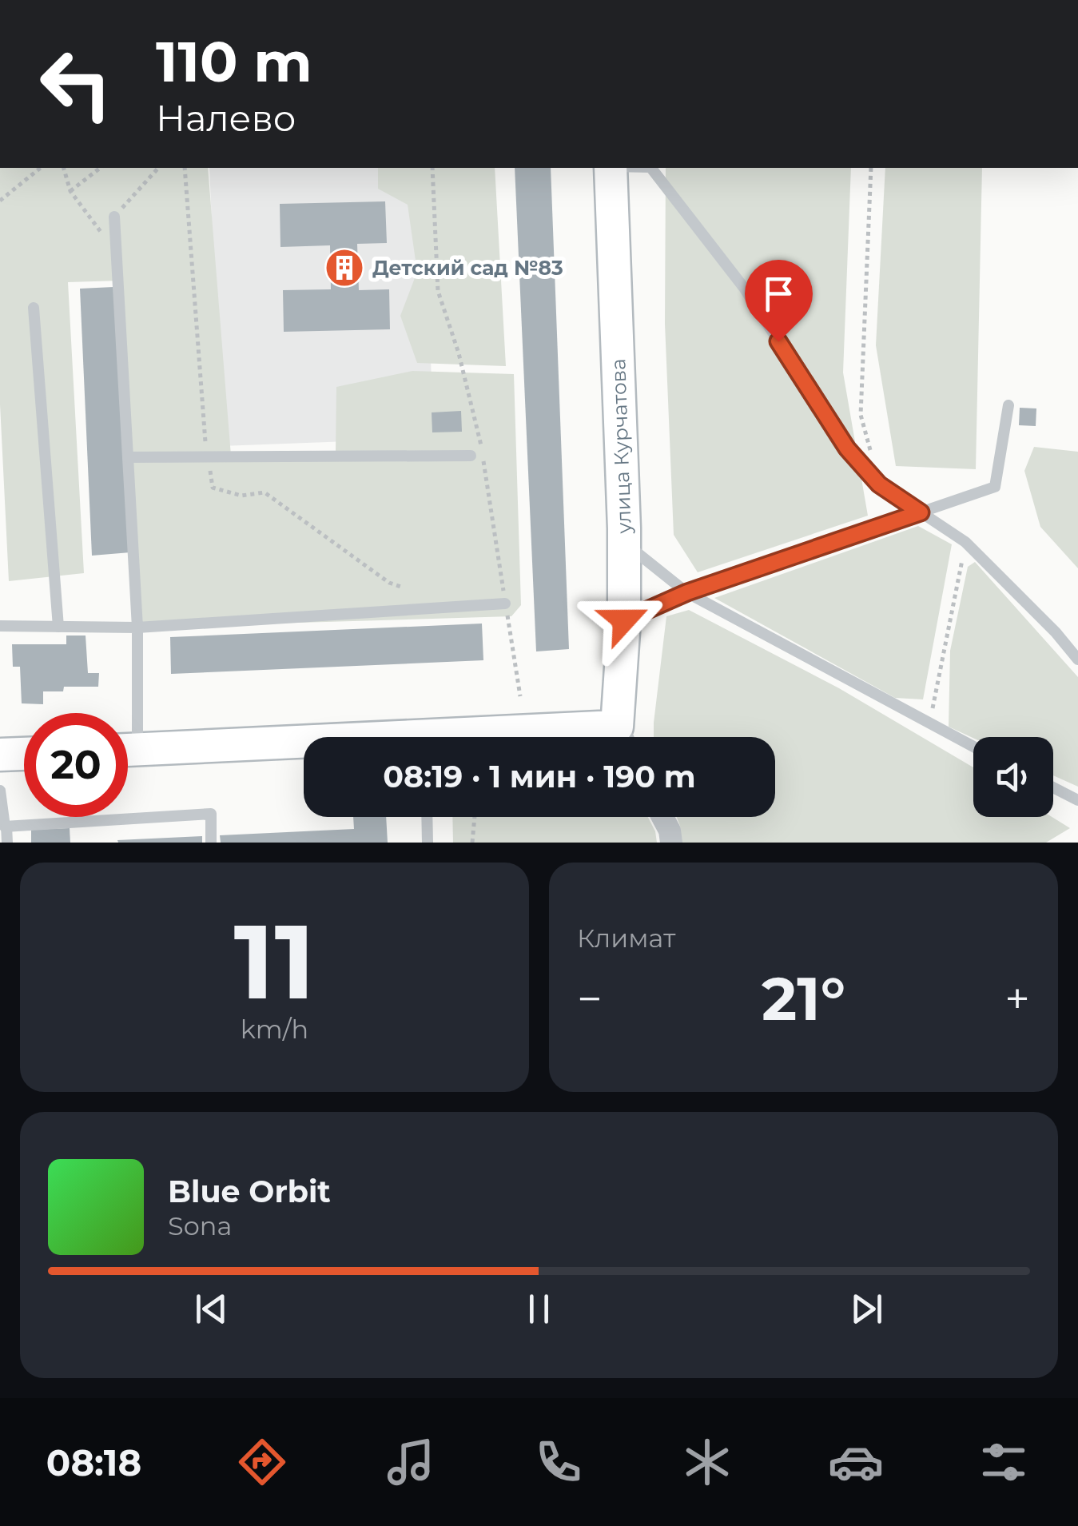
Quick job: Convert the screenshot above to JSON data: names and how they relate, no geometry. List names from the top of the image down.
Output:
{
  "streets": {
    "street": ["улица Курчатова"]
  },
  "places": {
    "building": ["Детский сад №83"]
  },
  "page": {
    "turn": ["110 m", "Налево"],
    "limit": "20",
    "trip": "08:19 · 1 мин · 190 m",
    "tile": [
      ["11", "km/h"],
      "Климат"
    ],
    "heat": ["−", "21°", "+"],
    "song": ["Blue Orbit", "Sona"],
    "tabs": "08:18"
  }
}
